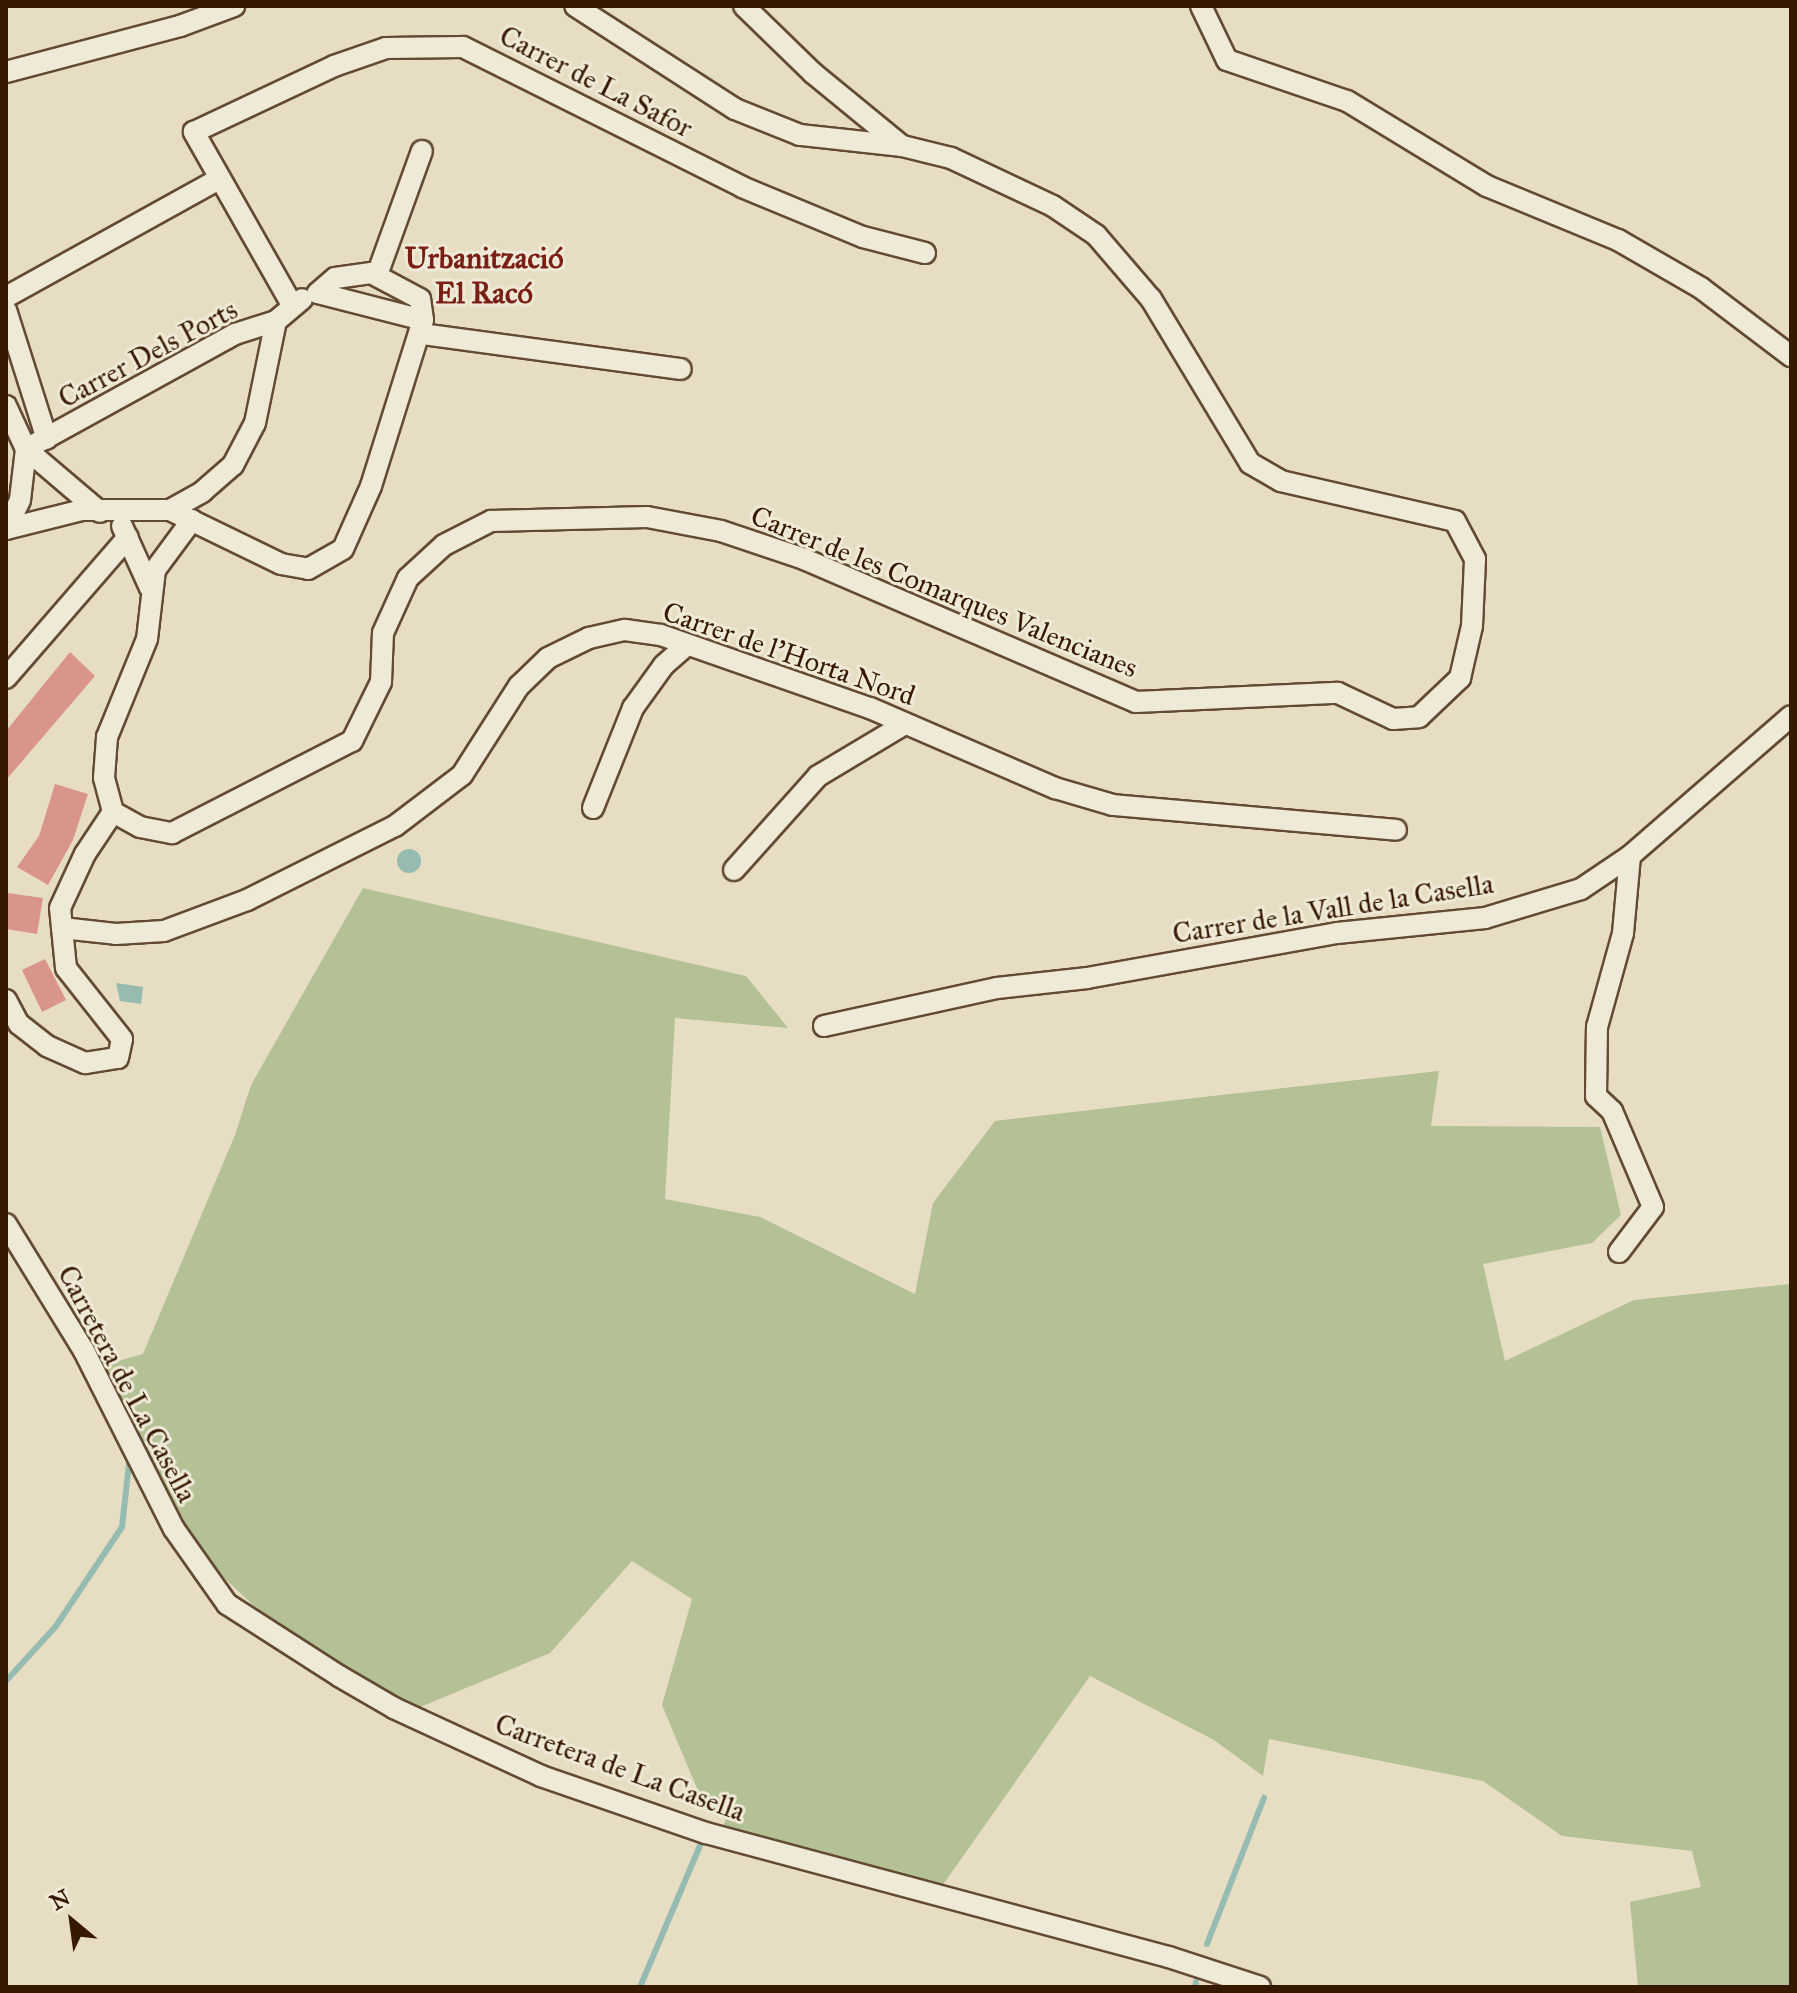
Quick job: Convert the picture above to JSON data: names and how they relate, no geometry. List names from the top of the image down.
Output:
{
  "streets": {
    "street": [
      "Carrer de La Safor",
      "Carrer Dels Ports",
      "Carrer de les Comarques Valencianes",
      "Carrer de l'Horta Nord",
      "Carrer de la Vall de la Casella",
      "Carretera de La Casella"
    ]
  },
  "districts": ["Urbanització El Racó"],
  "north": "top left"
}
